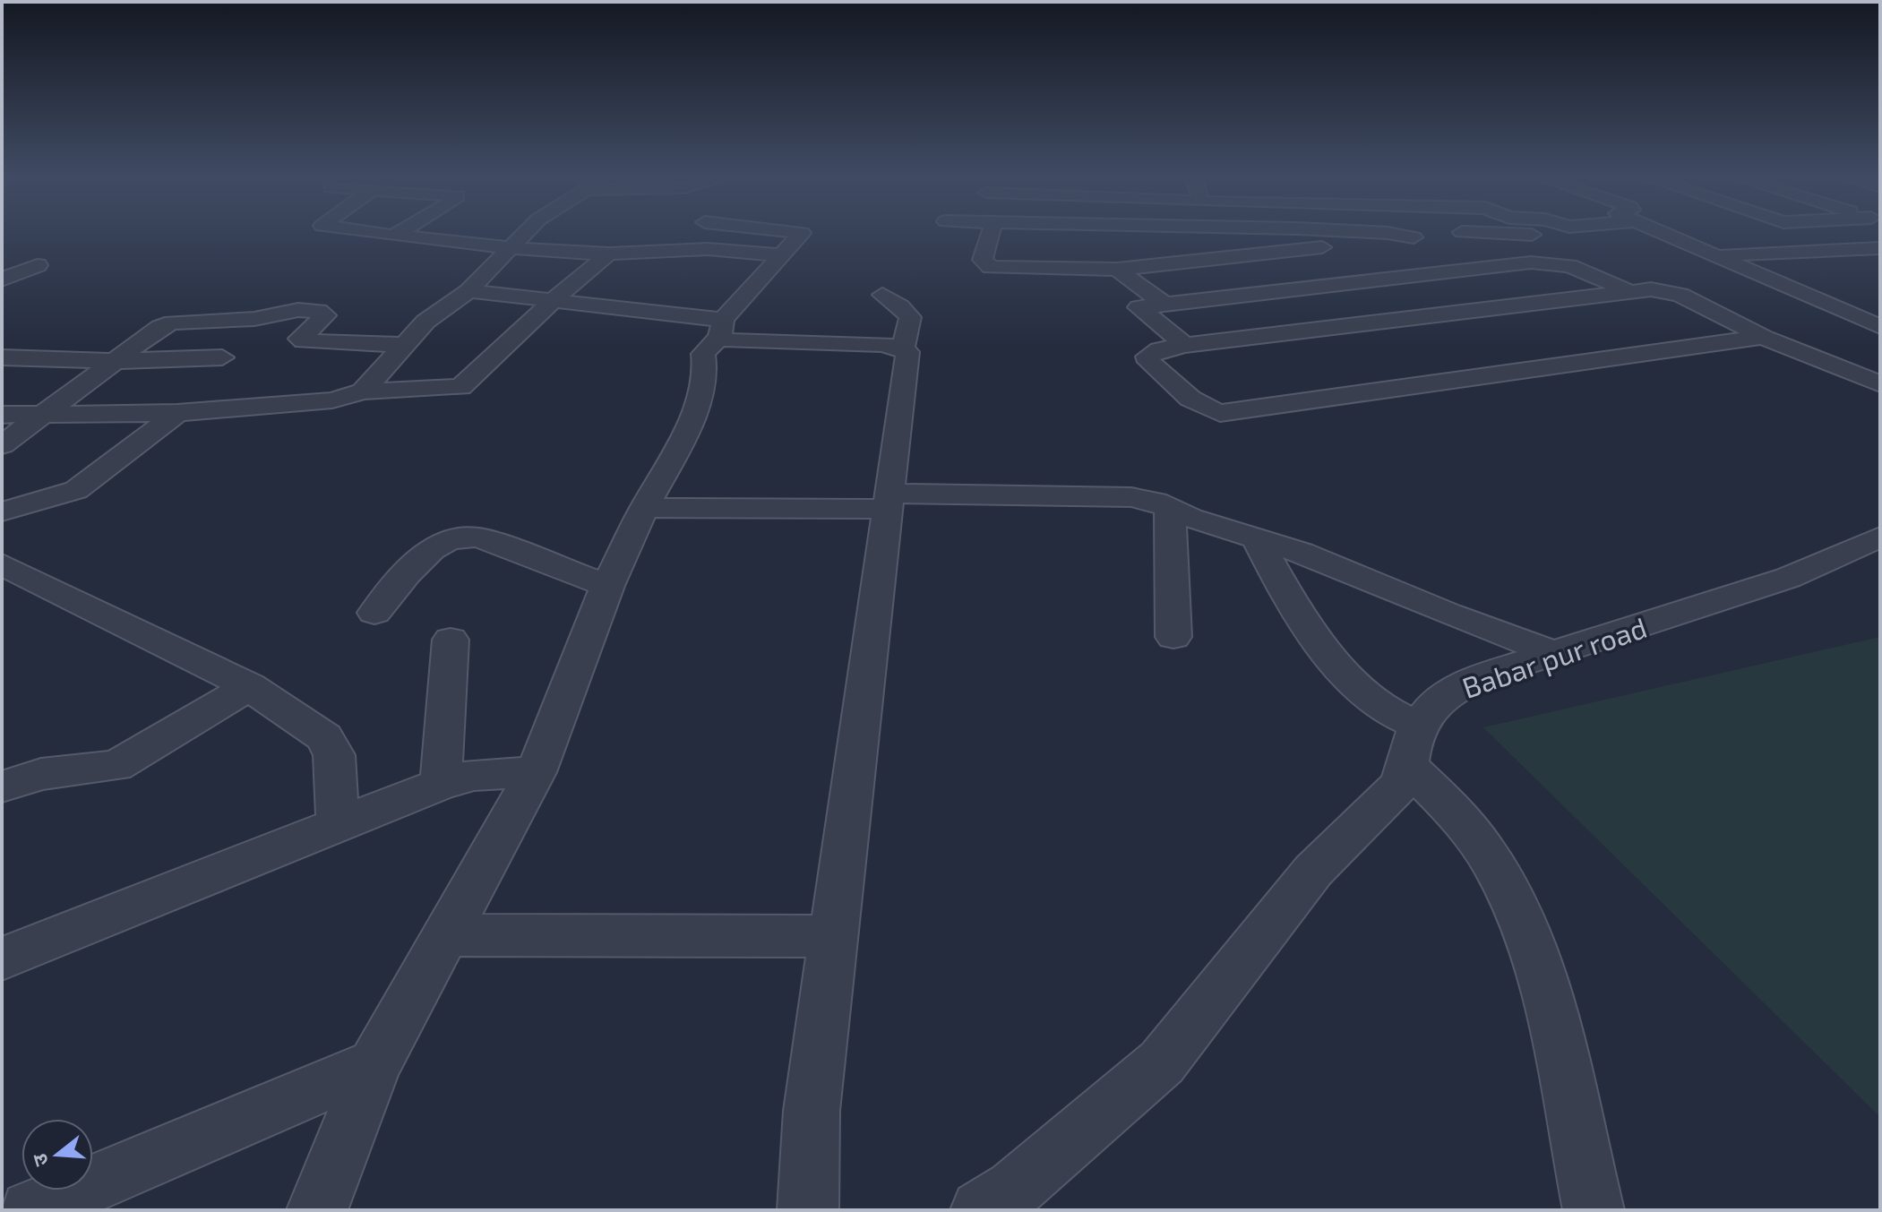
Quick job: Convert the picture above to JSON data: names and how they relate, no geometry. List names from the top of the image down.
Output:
{
  "streets": {
    "street": ["Babar pur road"]
  },
  "north": "left"
}
